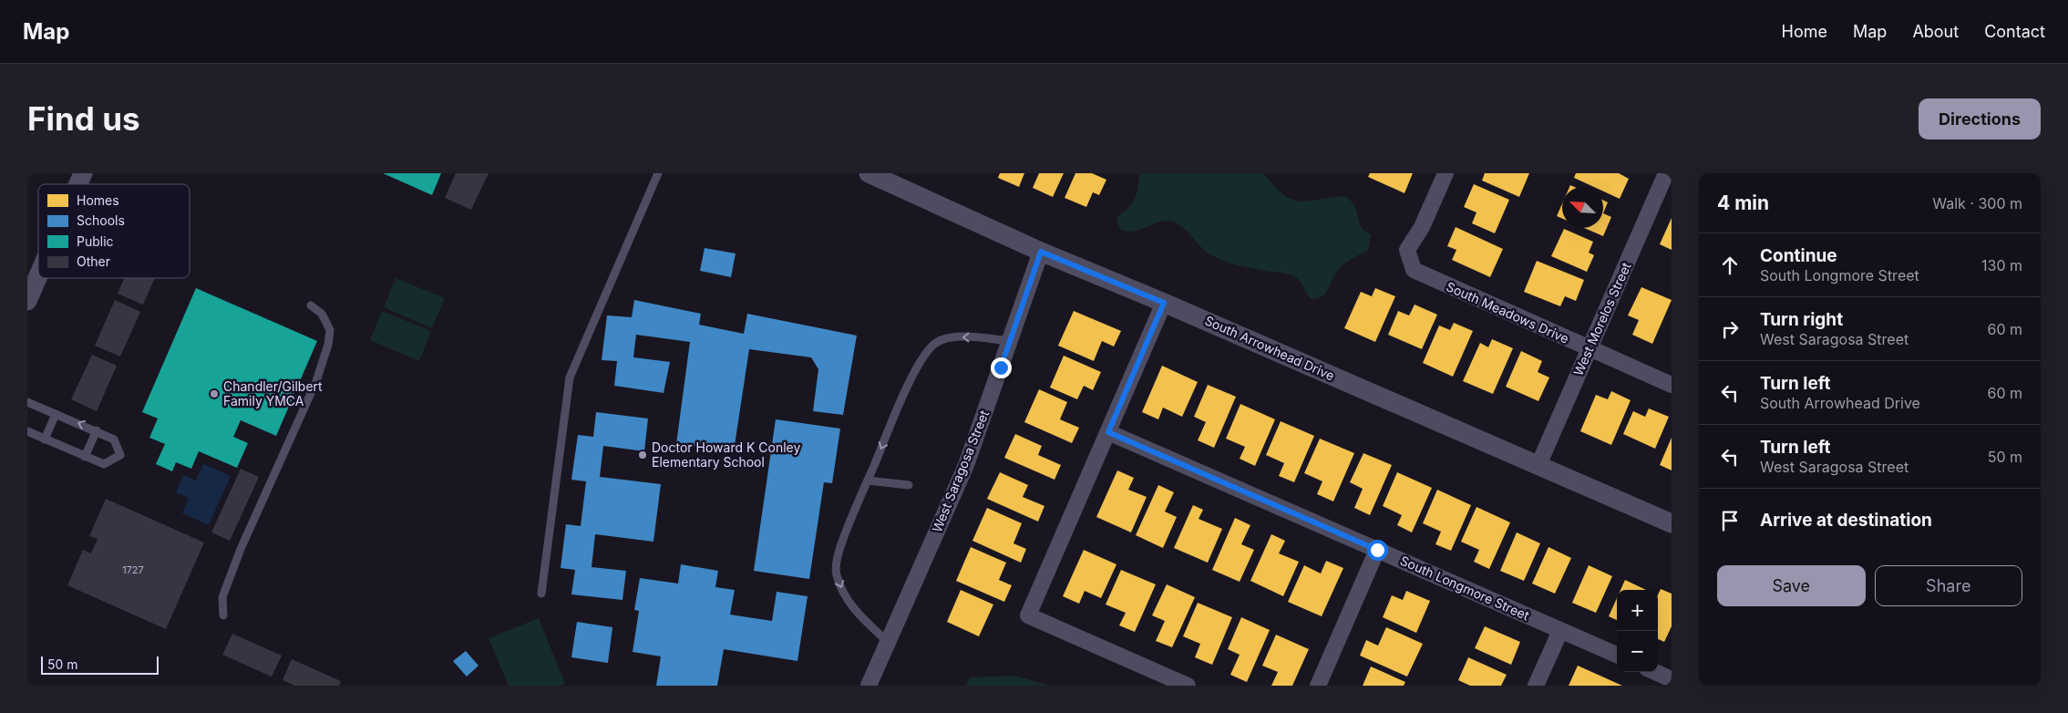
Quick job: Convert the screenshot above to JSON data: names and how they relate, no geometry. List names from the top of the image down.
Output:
{
  "streets": {
    "street": [
      "South Meadows Drive",
      "West Morelos Street",
      "South Arrowhead Drive",
      "West Saragosa Street",
      "South Longmore Street"
    ]
  },
  "crossings": [
    ["South Meadows Drive", "West Morelos Street"],
    ["West Morelos Street", "South Arrowhead Drive"],
    ["South Arrowhead Drive", "West Saragosa Street"]
  ],
  "places": ["Chandler/Gilbert Family YMCA", "Doctor Howard K Conley Elementary School"],
  "house_numbers": ["1727"],
  "legend": [
    "Homes",
    "Schools",
    "Public",
    "Other"
  ],
  "scale_bar": "50 m",
  "north": "top left",
  "page": {
    "header": "Map",
    "nav": [
      "Home",
      "Map",
      "About",
      "Contact"
    ],
    "buttons": [
      "Directions",
      ["Save", "Share"]
    ],
    "title": "Find us",
    "heading": ["4 min", "Walk · 300 m"],
    "list": [
      ["Continue", "South Longmore Street", "130 m"],
      ["Turn right", "West Saragosa Street", "60 m"],
      ["Turn left", "South Arrowhead Drive", "60 m"],
      ["Turn left", "West Saragosa Street", "50 m"],
      "Arrive at destination"
    ],
    "map_buttons": ["+", "−"],
    "scale": "50 m"
  }
}
